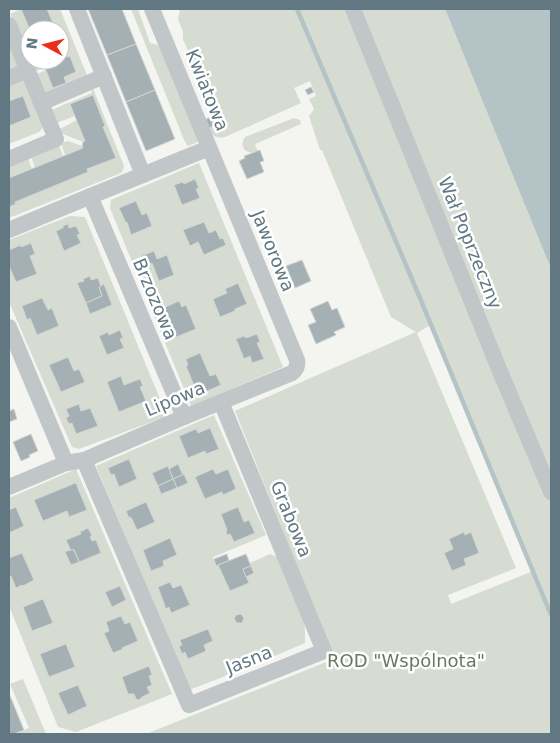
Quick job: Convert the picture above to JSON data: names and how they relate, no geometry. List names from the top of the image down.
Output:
{
  "streets": {
    "street": [
      "Kwiatowa",
      "Wał Poprzeczny",
      "Jaworowa",
      "Brzozowa",
      "Lipowa",
      "Grabowa",
      "Jasna"
    ]
  },
  "crossings": [
    ["Kwiatowa", "Jaworowa"],
    ["Kwiatowa", "Brzozowa"],
    ["Jaworowa", "Lipowa"],
    ["Brzozowa", "Lipowa"],
    ["Lipowa", "Grabowa"],
    ["Lipowa", "Jasna"],
    ["Grabowa", "Jasna"]
  ],
  "parks": ["ROD \"Wspólnota\""],
  "north": "left"
}
